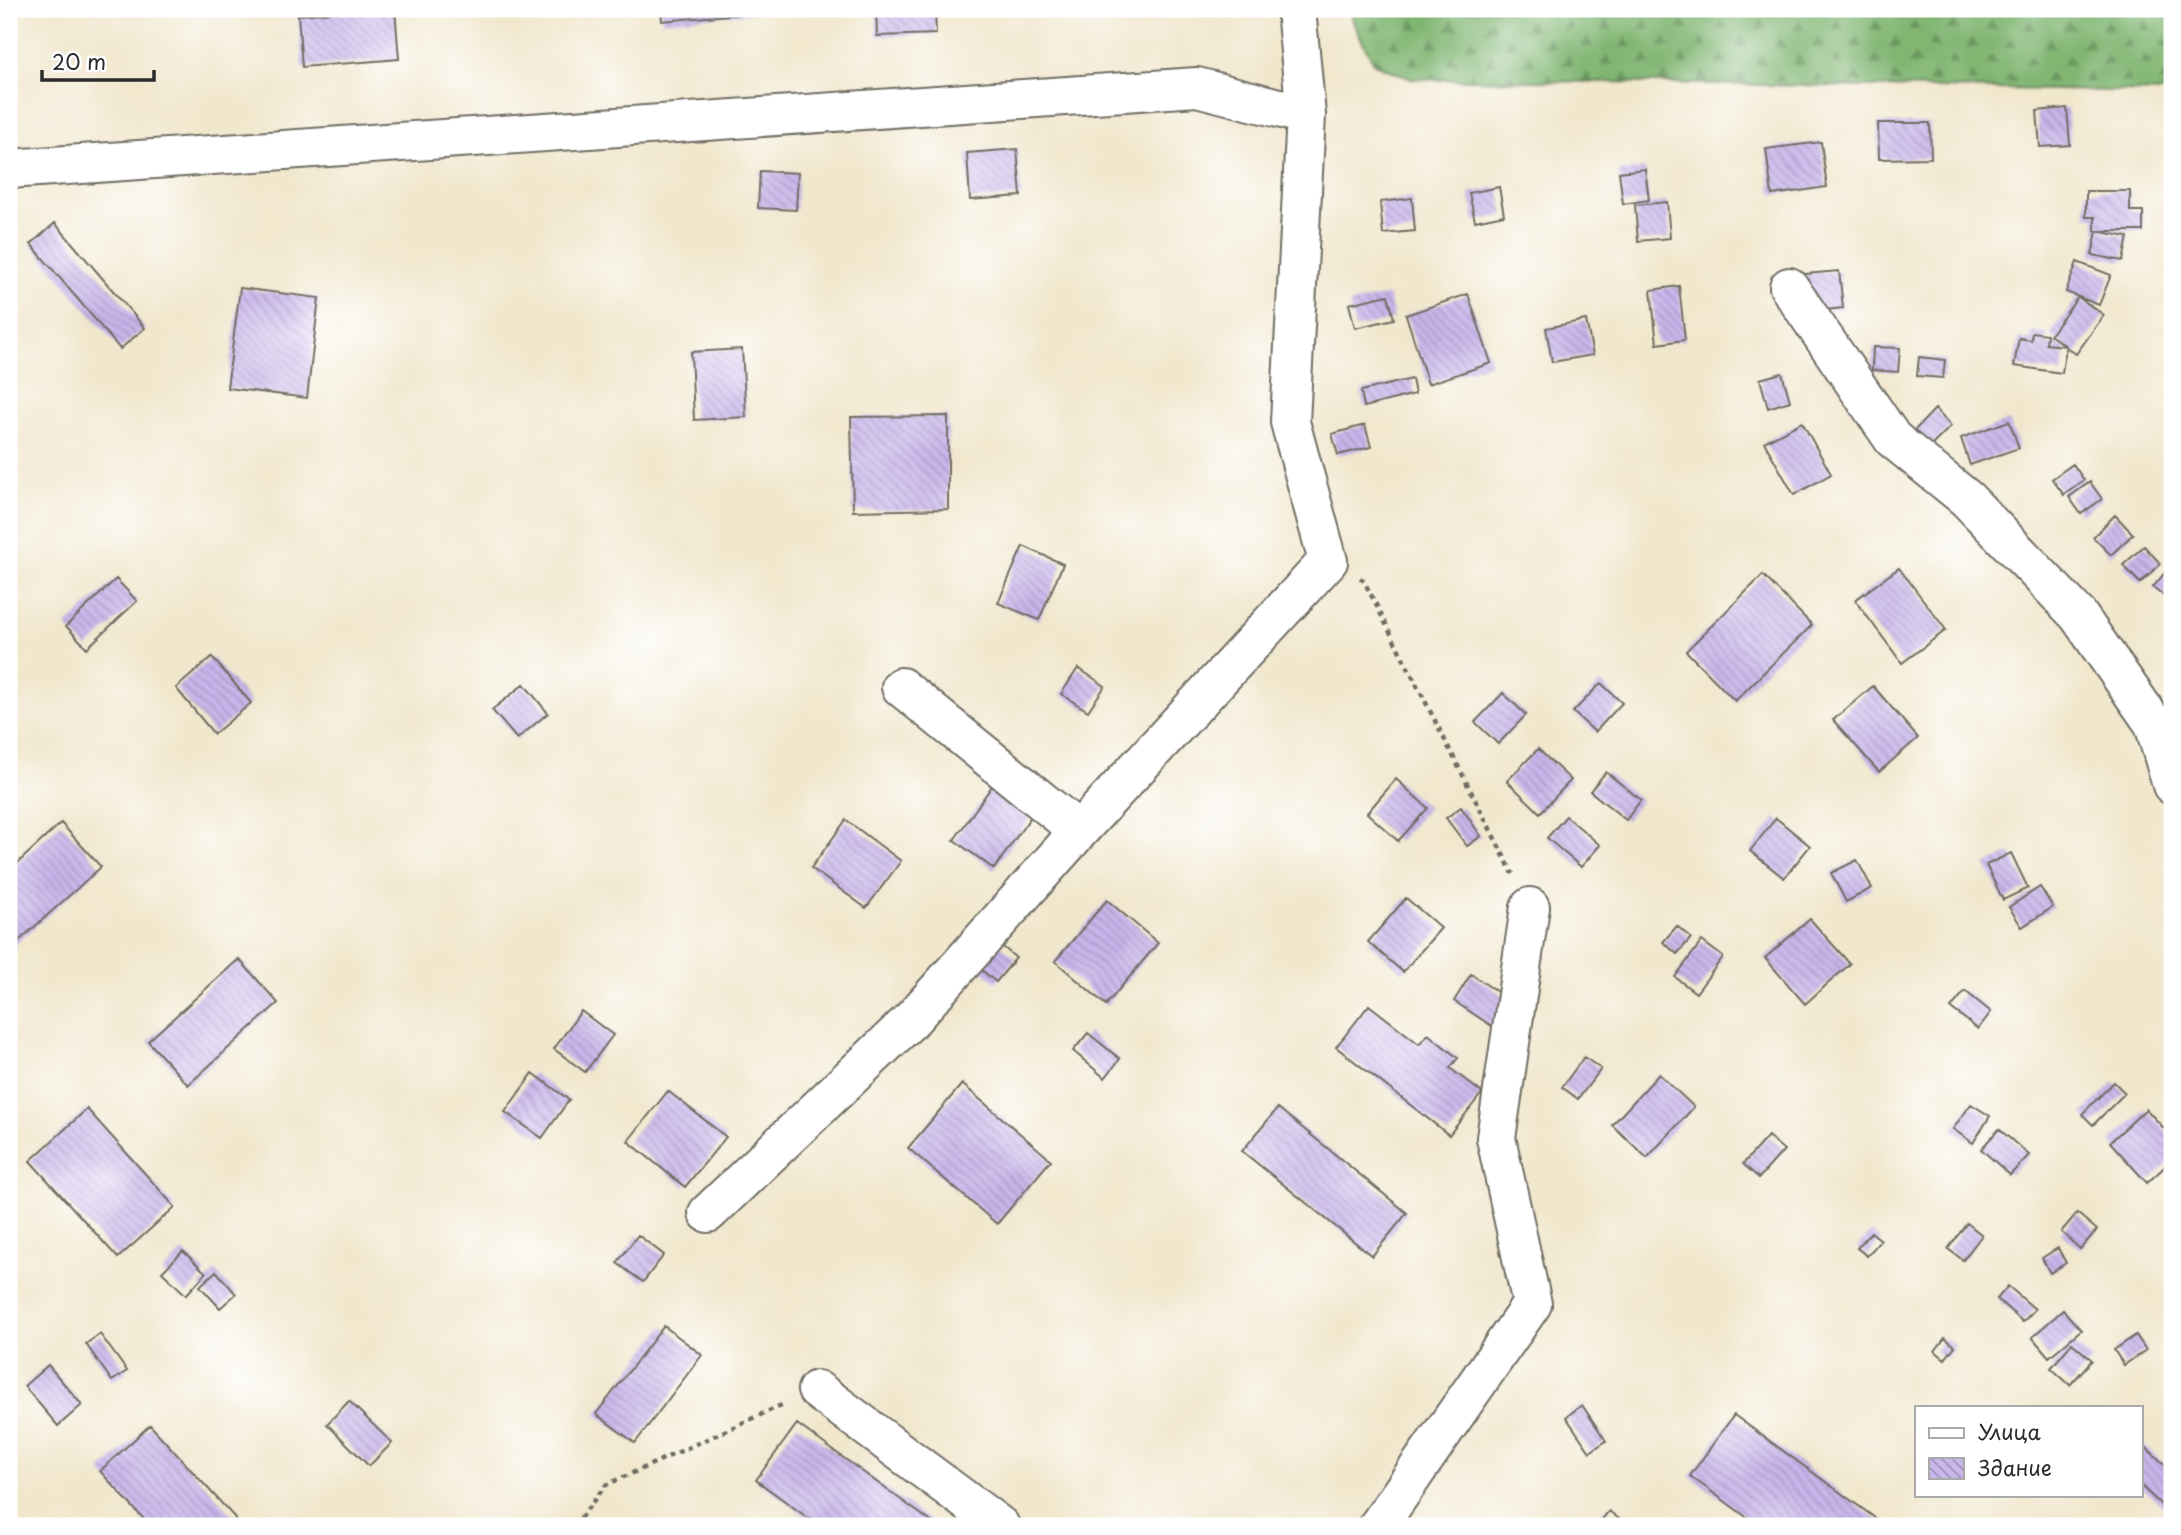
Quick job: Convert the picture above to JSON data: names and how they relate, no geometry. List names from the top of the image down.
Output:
{
  "legend": ["Улица", "Здание"],
  "scale_bar": "20 m"
}
